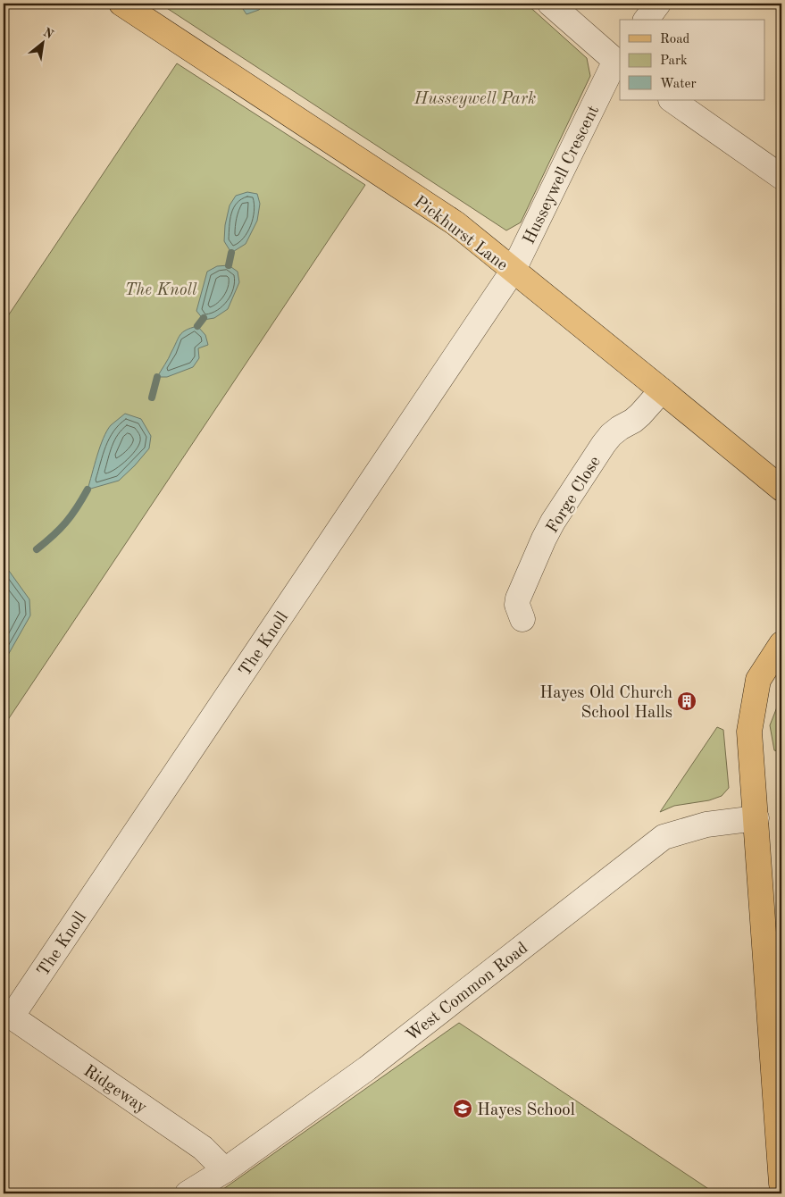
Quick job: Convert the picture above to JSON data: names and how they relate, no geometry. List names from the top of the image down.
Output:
{
  "streets": {
    "main road": ["Pickhurst Lane"],
    "street": [
      "Husseywell Crescent",
      "Forge Close",
      "The Knoll",
      "West Common Road",
      "Ridgeway"
    ]
  },
  "crossings": [
    ["Husseywell Crescent", "Pickhurst Lane"],
    ["Husseywell Crescent", "The Knoll"],
    ["Pickhurst Lane", "Forge Close"],
    ["Pickhurst Lane", "The Knoll"],
    ["The Knoll", "Ridgeway"],
    ["West Common Road", "Ridgeway"]
  ],
  "parks": ["Husseywell Park", "The Knoll"],
  "places": {
    "building": ["Hayes Old Church School Halls"],
    "school or university": ["Hayes School"]
  },
  "legend": ["Road", "Park", "Water"],
  "north": "top right"
}
